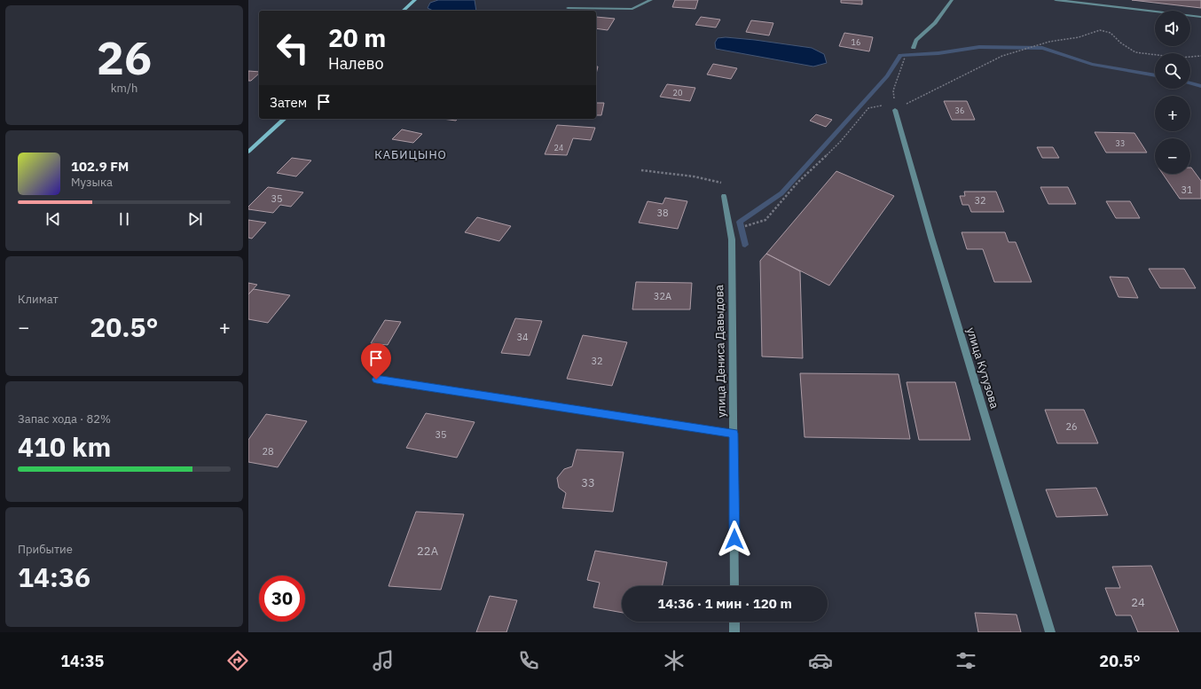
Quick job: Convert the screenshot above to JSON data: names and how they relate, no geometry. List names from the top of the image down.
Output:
{
  "streets": {
    "street": ["улица Дениса Давыдова", "улица Кутузова"]
  },
  "districts": ["КАБИЦЫНО"],
  "house_numbers": [
    "16",
    "20",
    "36",
    "33",
    "24",
    "31",
    "35",
    "32",
    "38",
    "32А",
    "34",
    "32",
    "26",
    "35",
    "28",
    "33",
    "22А",
    "24"
  ],
  "page": {
    "tile": [
      ["26", "km/h"],
      "Климат",
      ["Запас хода · 82%", "410 km"],
      ["Прибытие", "14:36"]
    ],
    "map_buttons": ["+", "−"],
    "turn": ["20 m", "Налево"],
    "then": "Затем",
    "song": ["102.9 FM", "Музыка"],
    "heat": ["−", "20.5°", "+"],
    "limit": "30",
    "trip": "14:36 · 1 мин · 120 m",
    "tabs": ["14:35", "20.5°"]
  }
}
